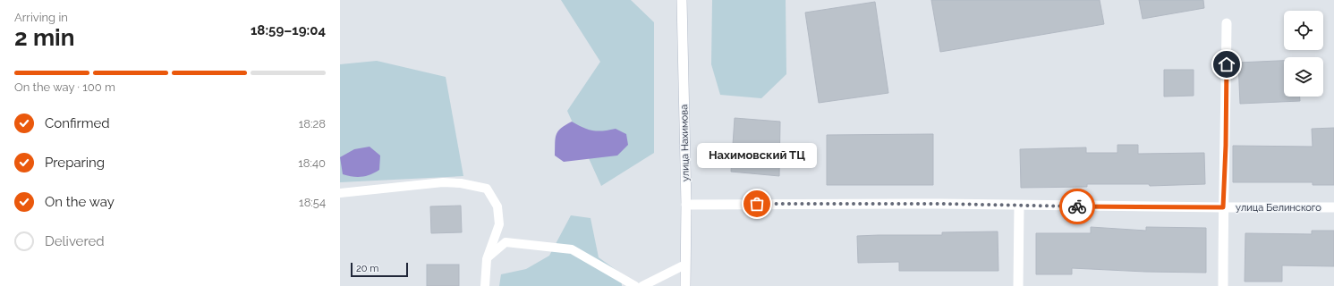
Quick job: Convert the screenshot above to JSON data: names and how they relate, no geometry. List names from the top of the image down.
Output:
{
  "streets": {
    "street": ["улица Нахимова", "улица Белинского"]
  },
  "crossings": [
    ["улица Нахимова", "улица Белинского"]
  ],
  "places": ["Нахимовский ТЦ"],
  "scale_bar": "20 m",
  "page": {
    "heading": ["2 min", "Arriving in", "18:59–19:04"],
    "bar": "On the way · 100 m",
    "list": [
      ["Confirmed", "18:28"],
      ["Preparing", "18:40"],
      ["On the way", "18:54"],
      "Delivered"
    ],
    "bubble": "Нахимовский ТЦ",
    "scale": "20 m"
  }
}
